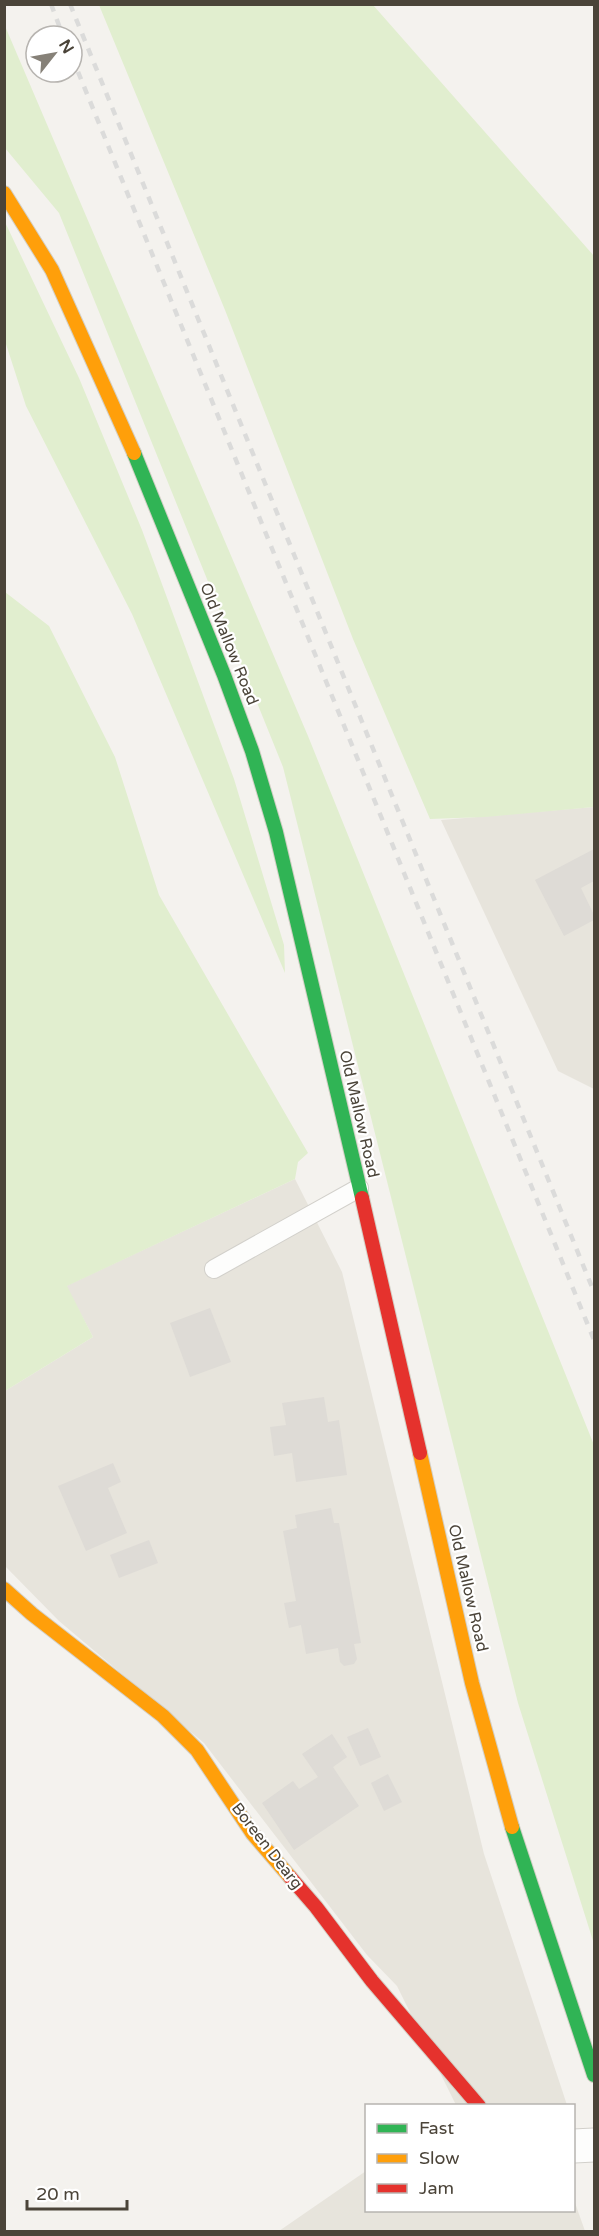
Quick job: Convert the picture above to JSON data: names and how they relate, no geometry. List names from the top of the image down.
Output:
{
  "streets": {
    "street": ["Old Mallow Road", "Boreen Dearg"]
  },
  "legend": ["Fast", "Slow", "Jam"],
  "scale_bar": "20 m",
  "north": "top right"
}
